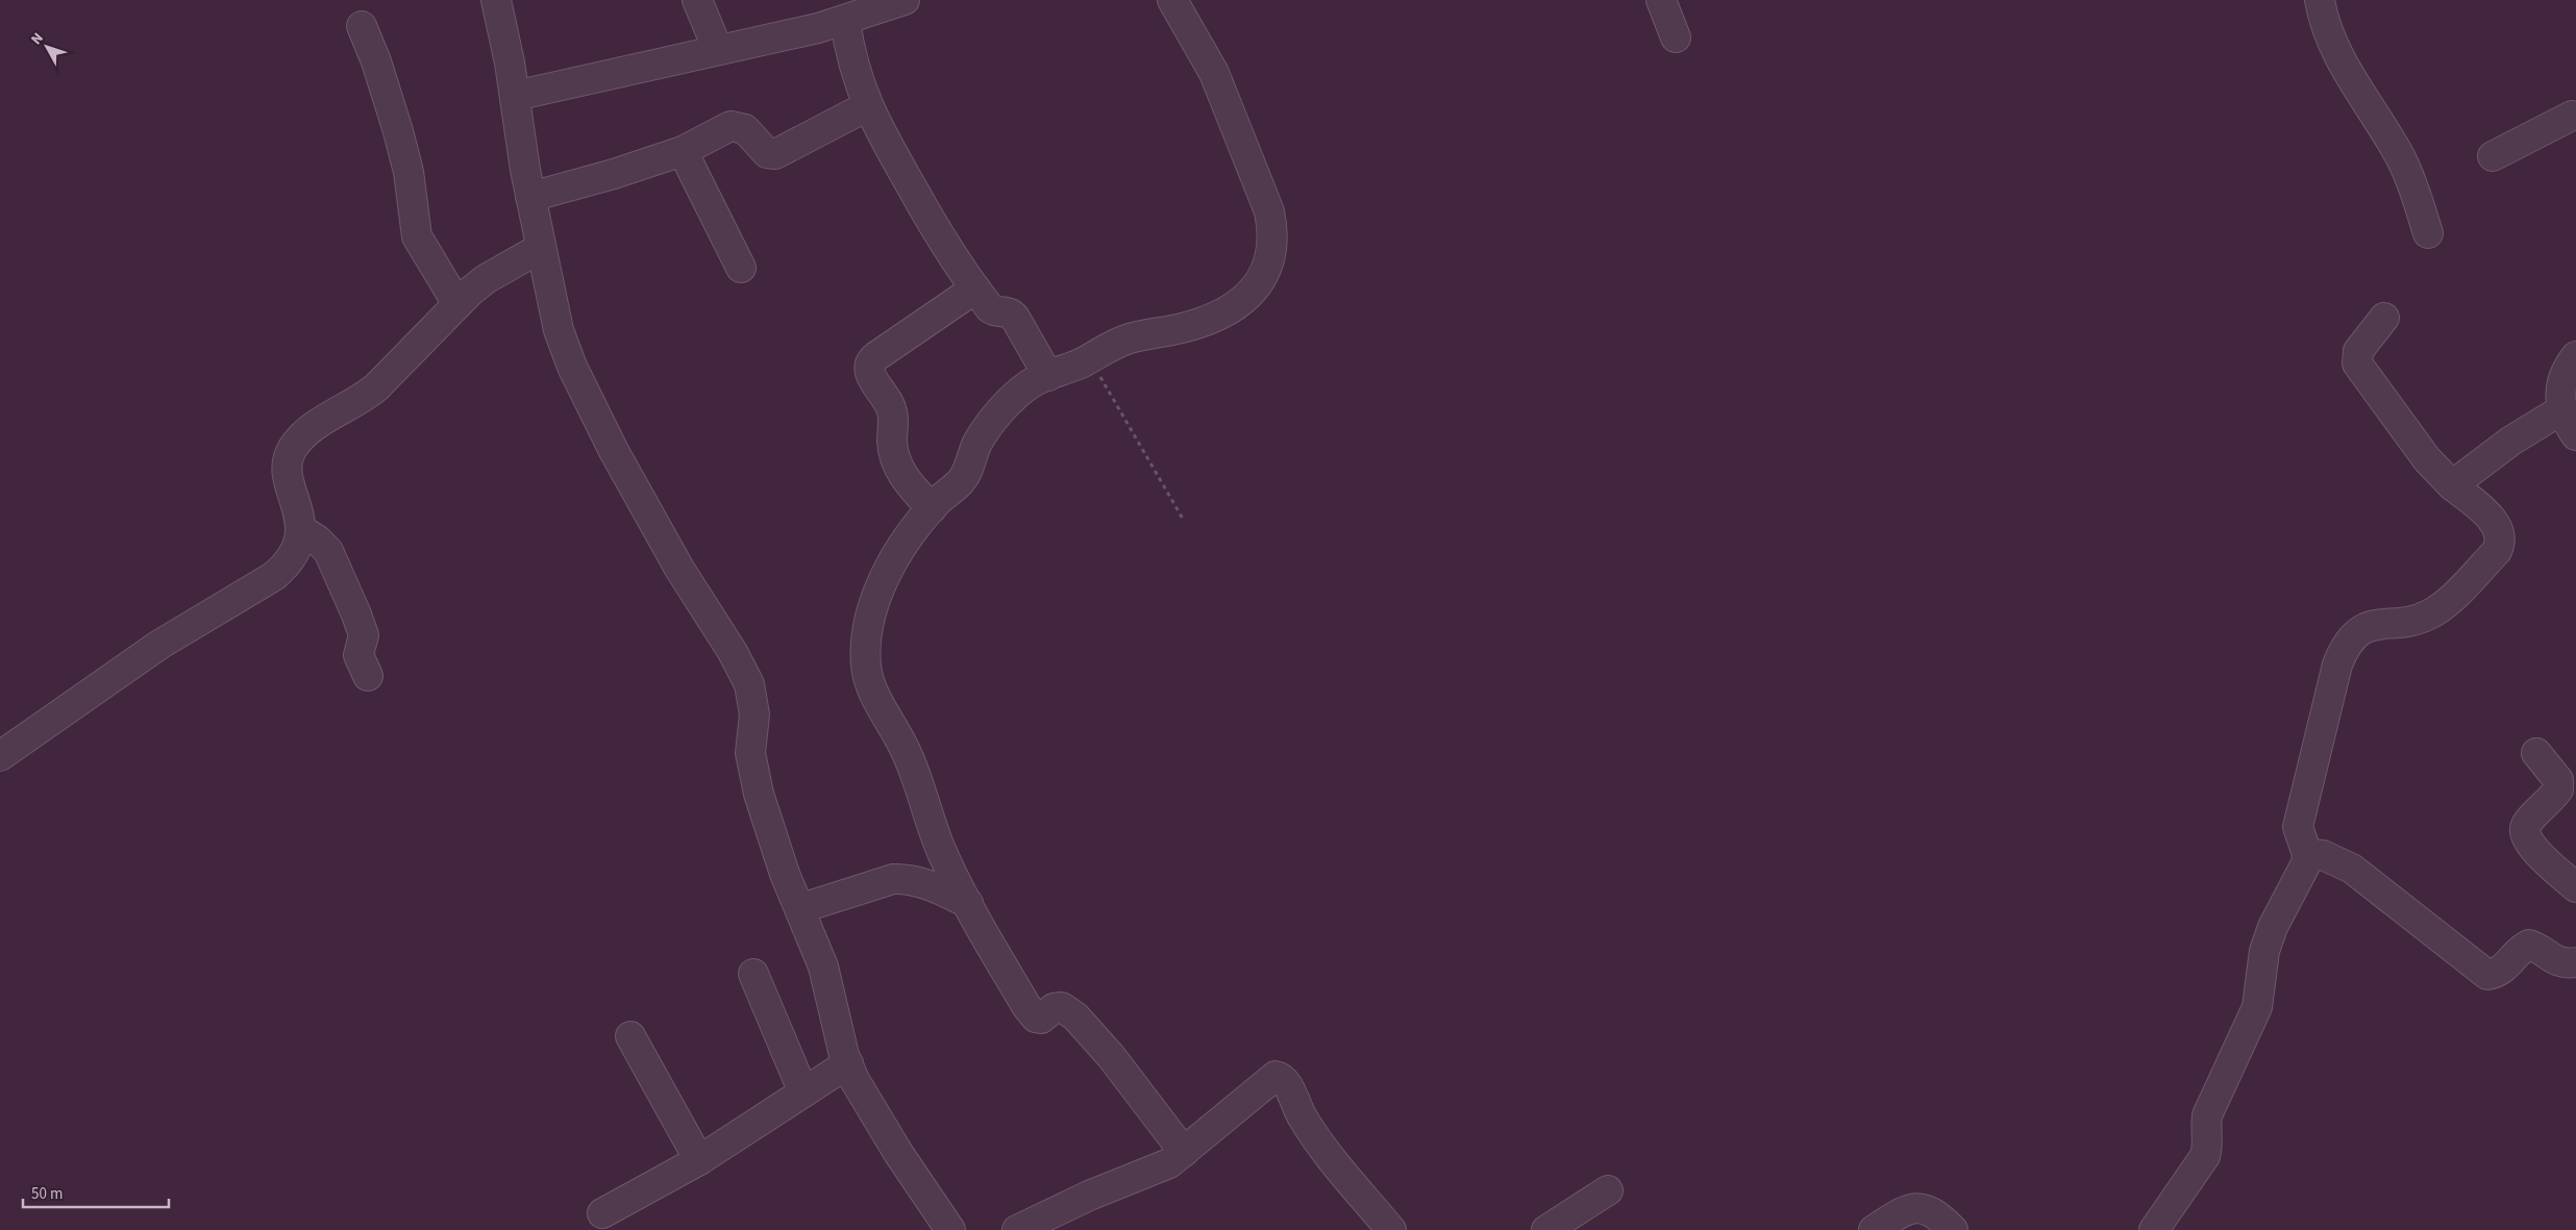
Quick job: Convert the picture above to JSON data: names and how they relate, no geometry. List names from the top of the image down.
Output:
{
  "scale_bar": "50 m",
  "north": "top left"
}
